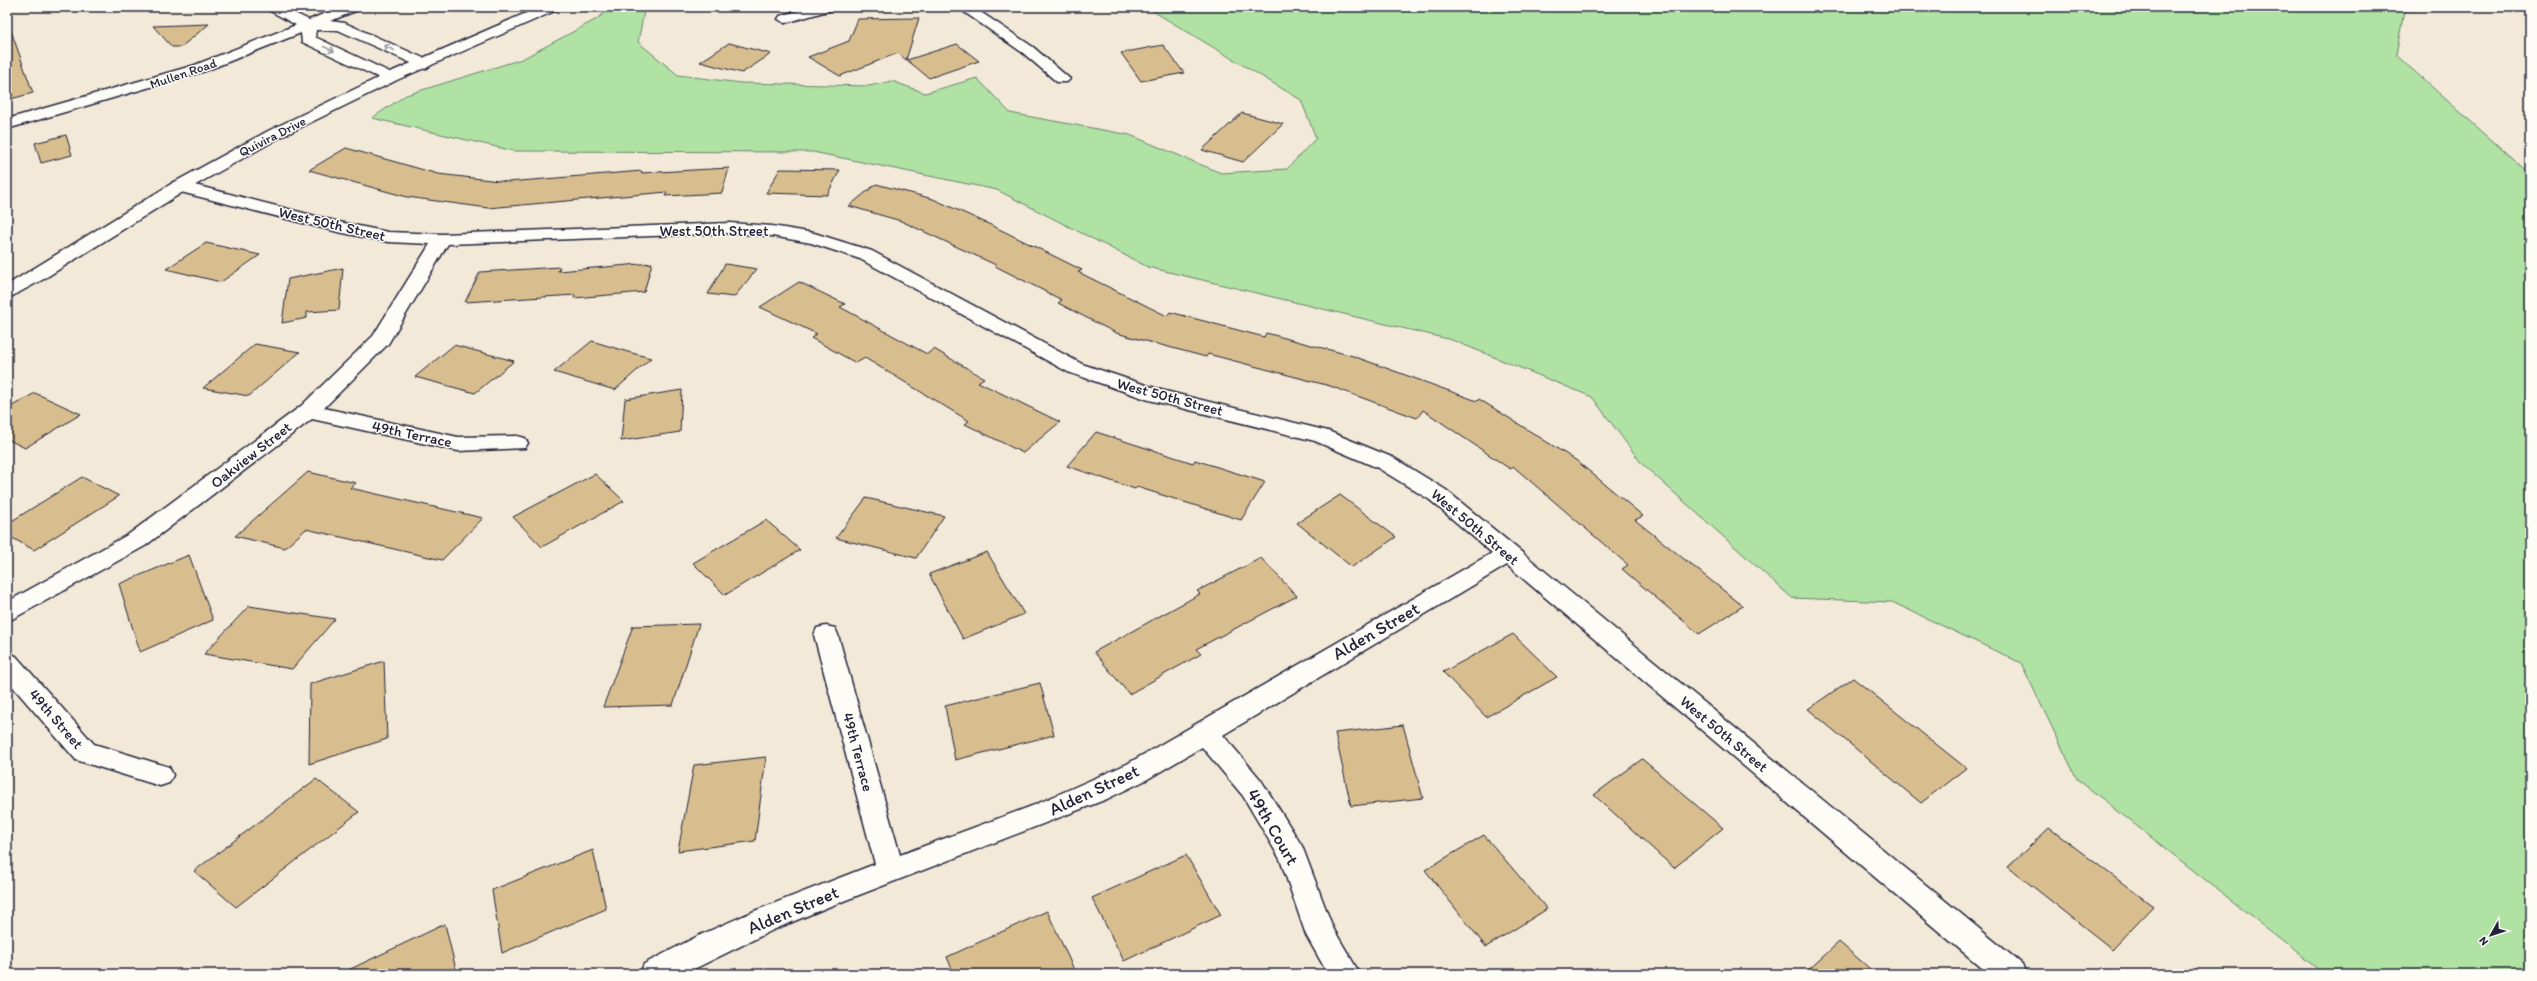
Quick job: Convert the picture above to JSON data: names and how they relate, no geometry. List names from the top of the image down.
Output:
{
  "streets": {
    "street": [
      "Mullen Road",
      "Quivira Drive",
      "West 50th Street",
      "49th Terrace",
      "Oakview Street",
      "Alden Street",
      "49th Street",
      "49th Court"
    ]
  },
  "crossings": [
    ["Quivira Drive", "West 50th Street"],
    ["West 50th Street", "Oakview Street"],
    ["West 50th Street", "Alden Street"],
    ["49th Terrace", "Oakview Street"],
    ["49th Terrace", "Alden Street"],
    ["Alden Street", "49th Court"]
  ],
  "north": "bottom left"
}
